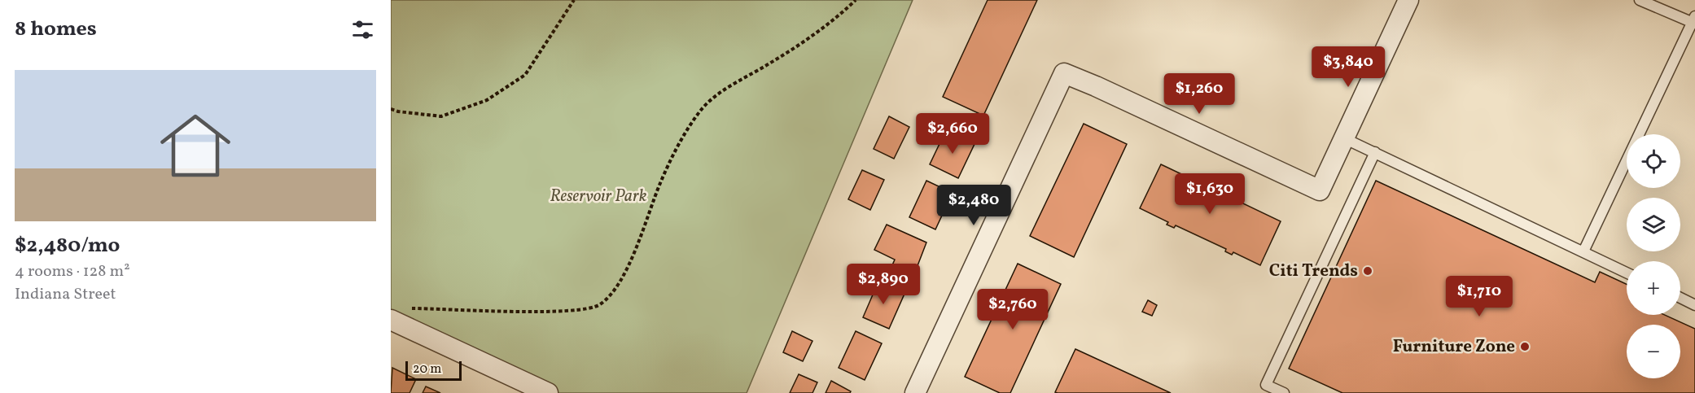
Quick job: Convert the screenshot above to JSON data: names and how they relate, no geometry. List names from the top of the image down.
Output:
{
  "parks": ["Reservoir Park"],
  "places": ["Citi Trends", "Furniture Zone"],
  "scale_bar": "20 m",
  "page": {
    "heading": "8 homes",
    "price": [
      "$3,840",
      "$1,260",
      "$2,660",
      "$1,630",
      "$2,480",
      "$2,890",
      "$1,710",
      "$2,760"
    ],
    "list": [
      {
        "name": "$2,480/mo",
        "note": "4 rooms · 128 m² · Indiana Street"
      }
    ],
    "map_buttons": ["+", "−"],
    "scale": "20 m"
  }
}
